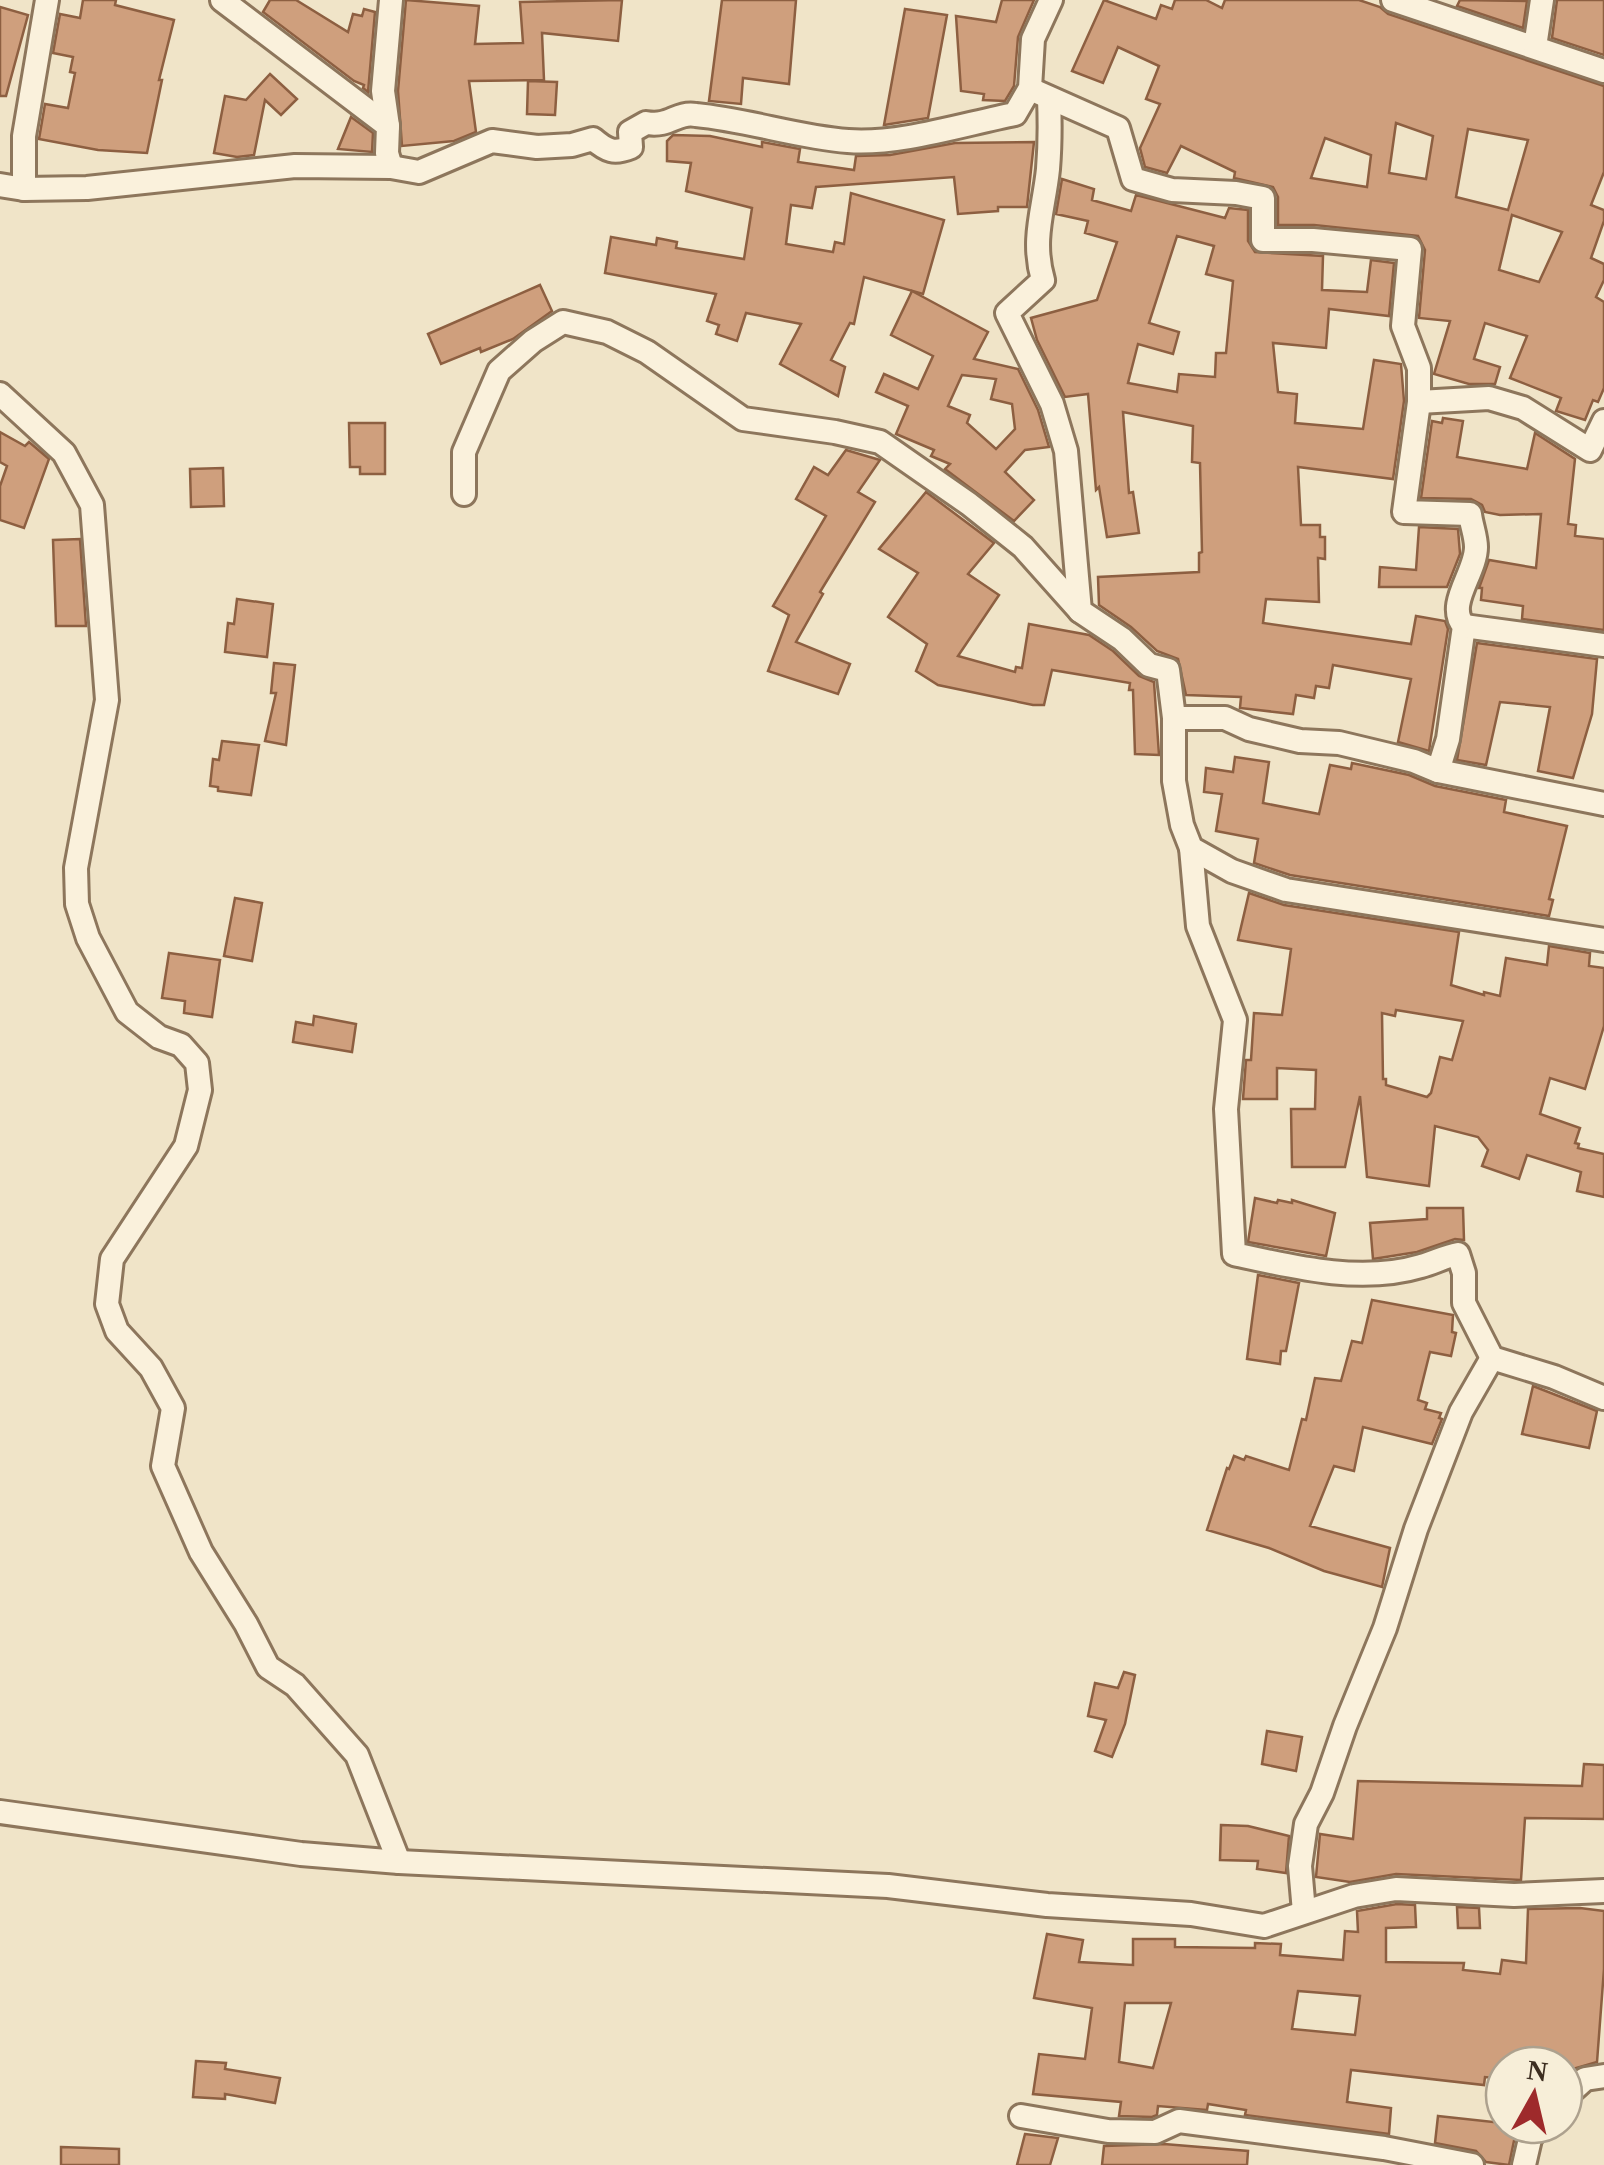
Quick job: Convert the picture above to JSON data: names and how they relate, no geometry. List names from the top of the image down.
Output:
{
  "north": "top"
}
